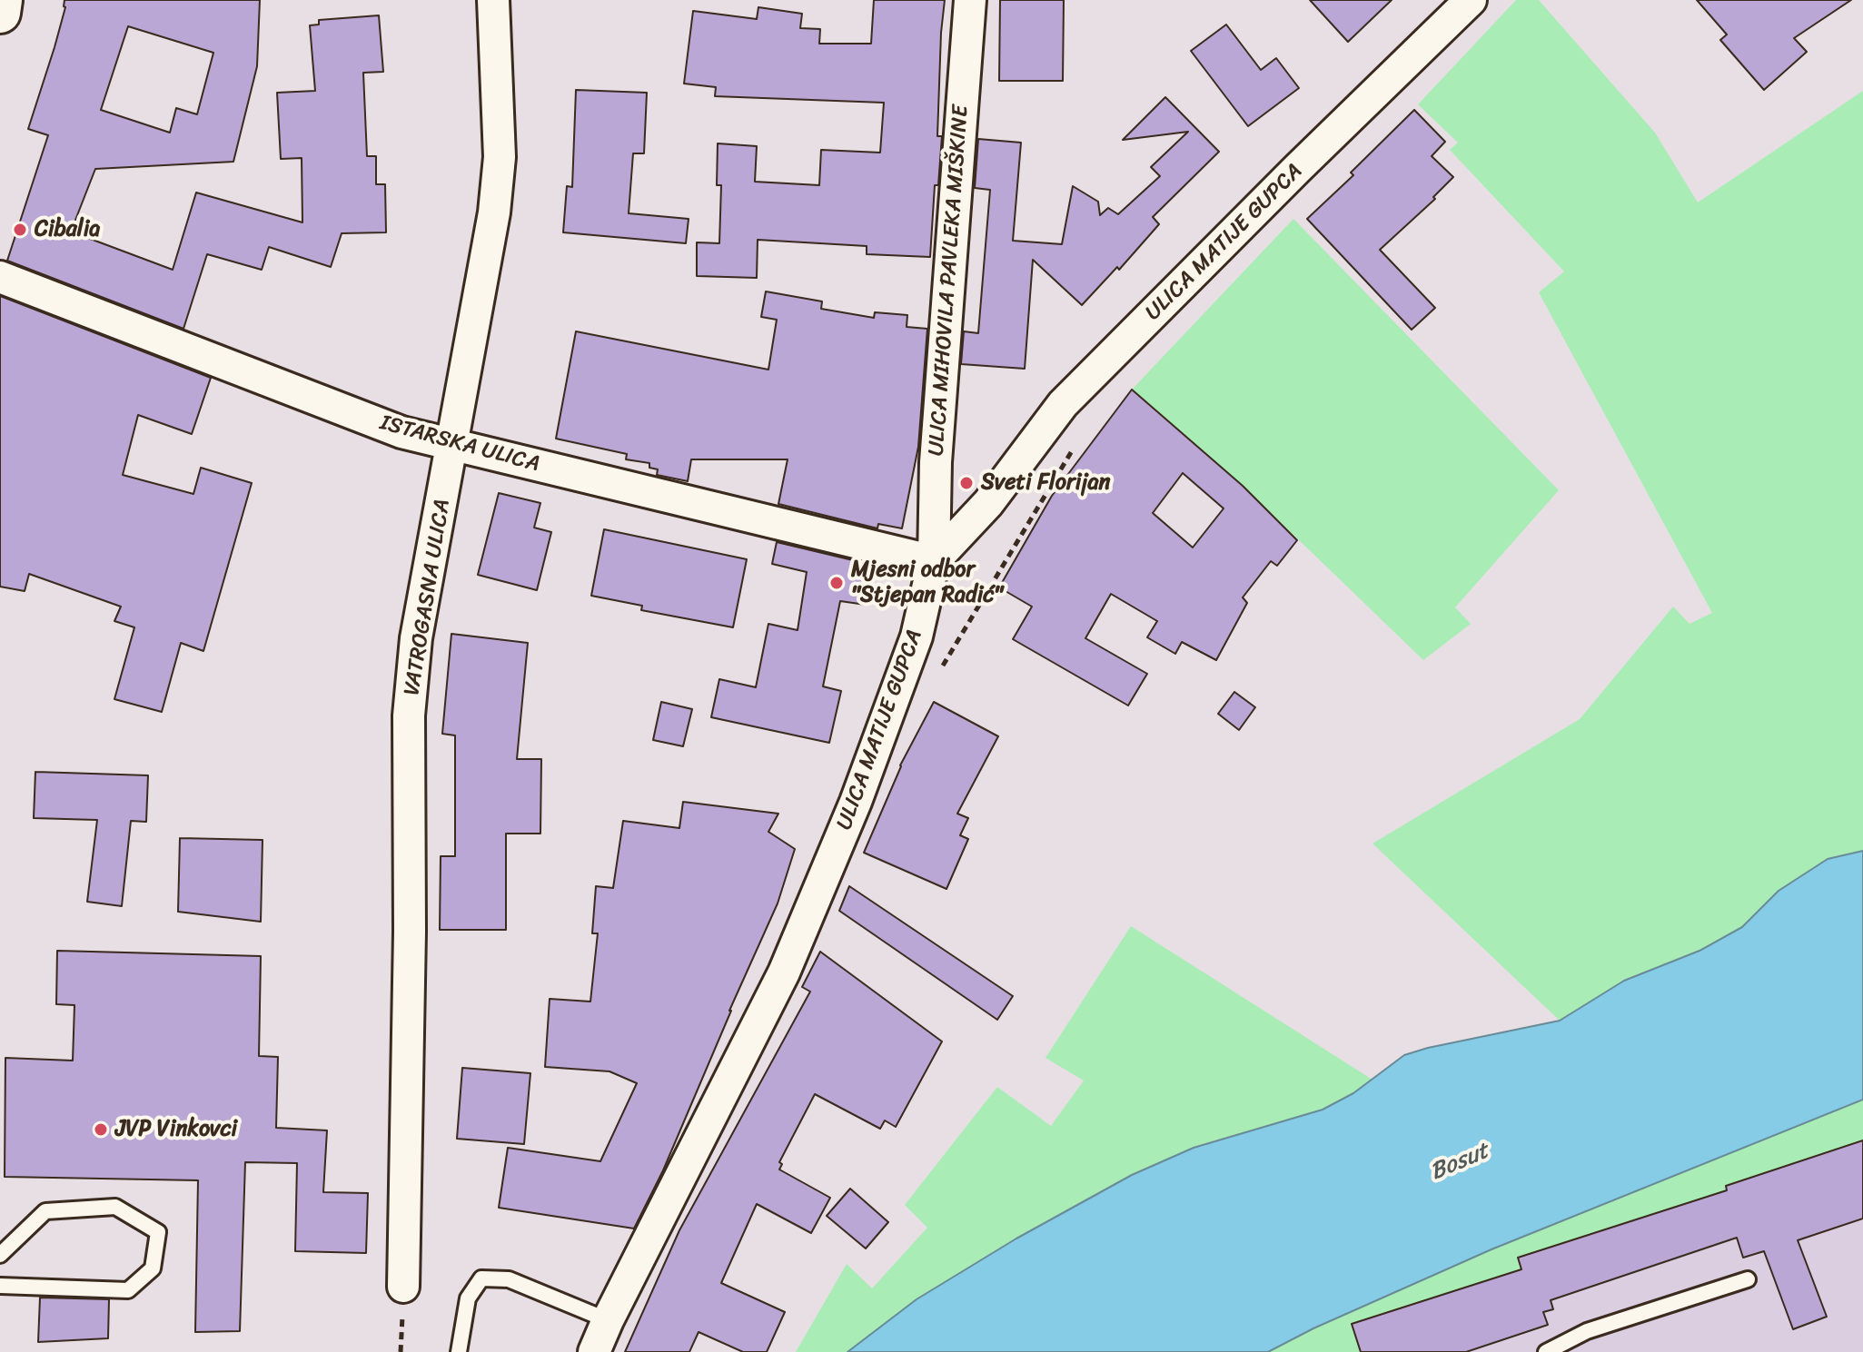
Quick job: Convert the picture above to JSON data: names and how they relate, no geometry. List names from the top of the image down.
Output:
{
  "streets": {
    "street": [
      "ULICA MATIJE GUPCA",
      "ULICA MIHOVILA PAVLEKA MIŠKINE",
      "ISTARSKA ULICA",
      "VATROGASNA ULICA"
    ]
  },
  "crossings": [
    ["ULICA MATIJE GUPCA", "ULICA MIHOVILA PAVLEKA MIŠKINE"],
    ["ULICA MATIJE GUPCA", "ISTARSKA ULICA"],
    ["ULICA MIHOVILA PAVLEKA MIŠKINE", "ISTARSKA ULICA"],
    ["ISTARSKA ULICA", "VATROGASNA ULICA"]
  ],
  "water": ["Bosut"],
  "places": [
    "Cibalia",
    "Sveti Florijan",
    "Mjesni odbor \"Stjepan Radić\"",
    "JVP Vinkovci"
  ]
}
